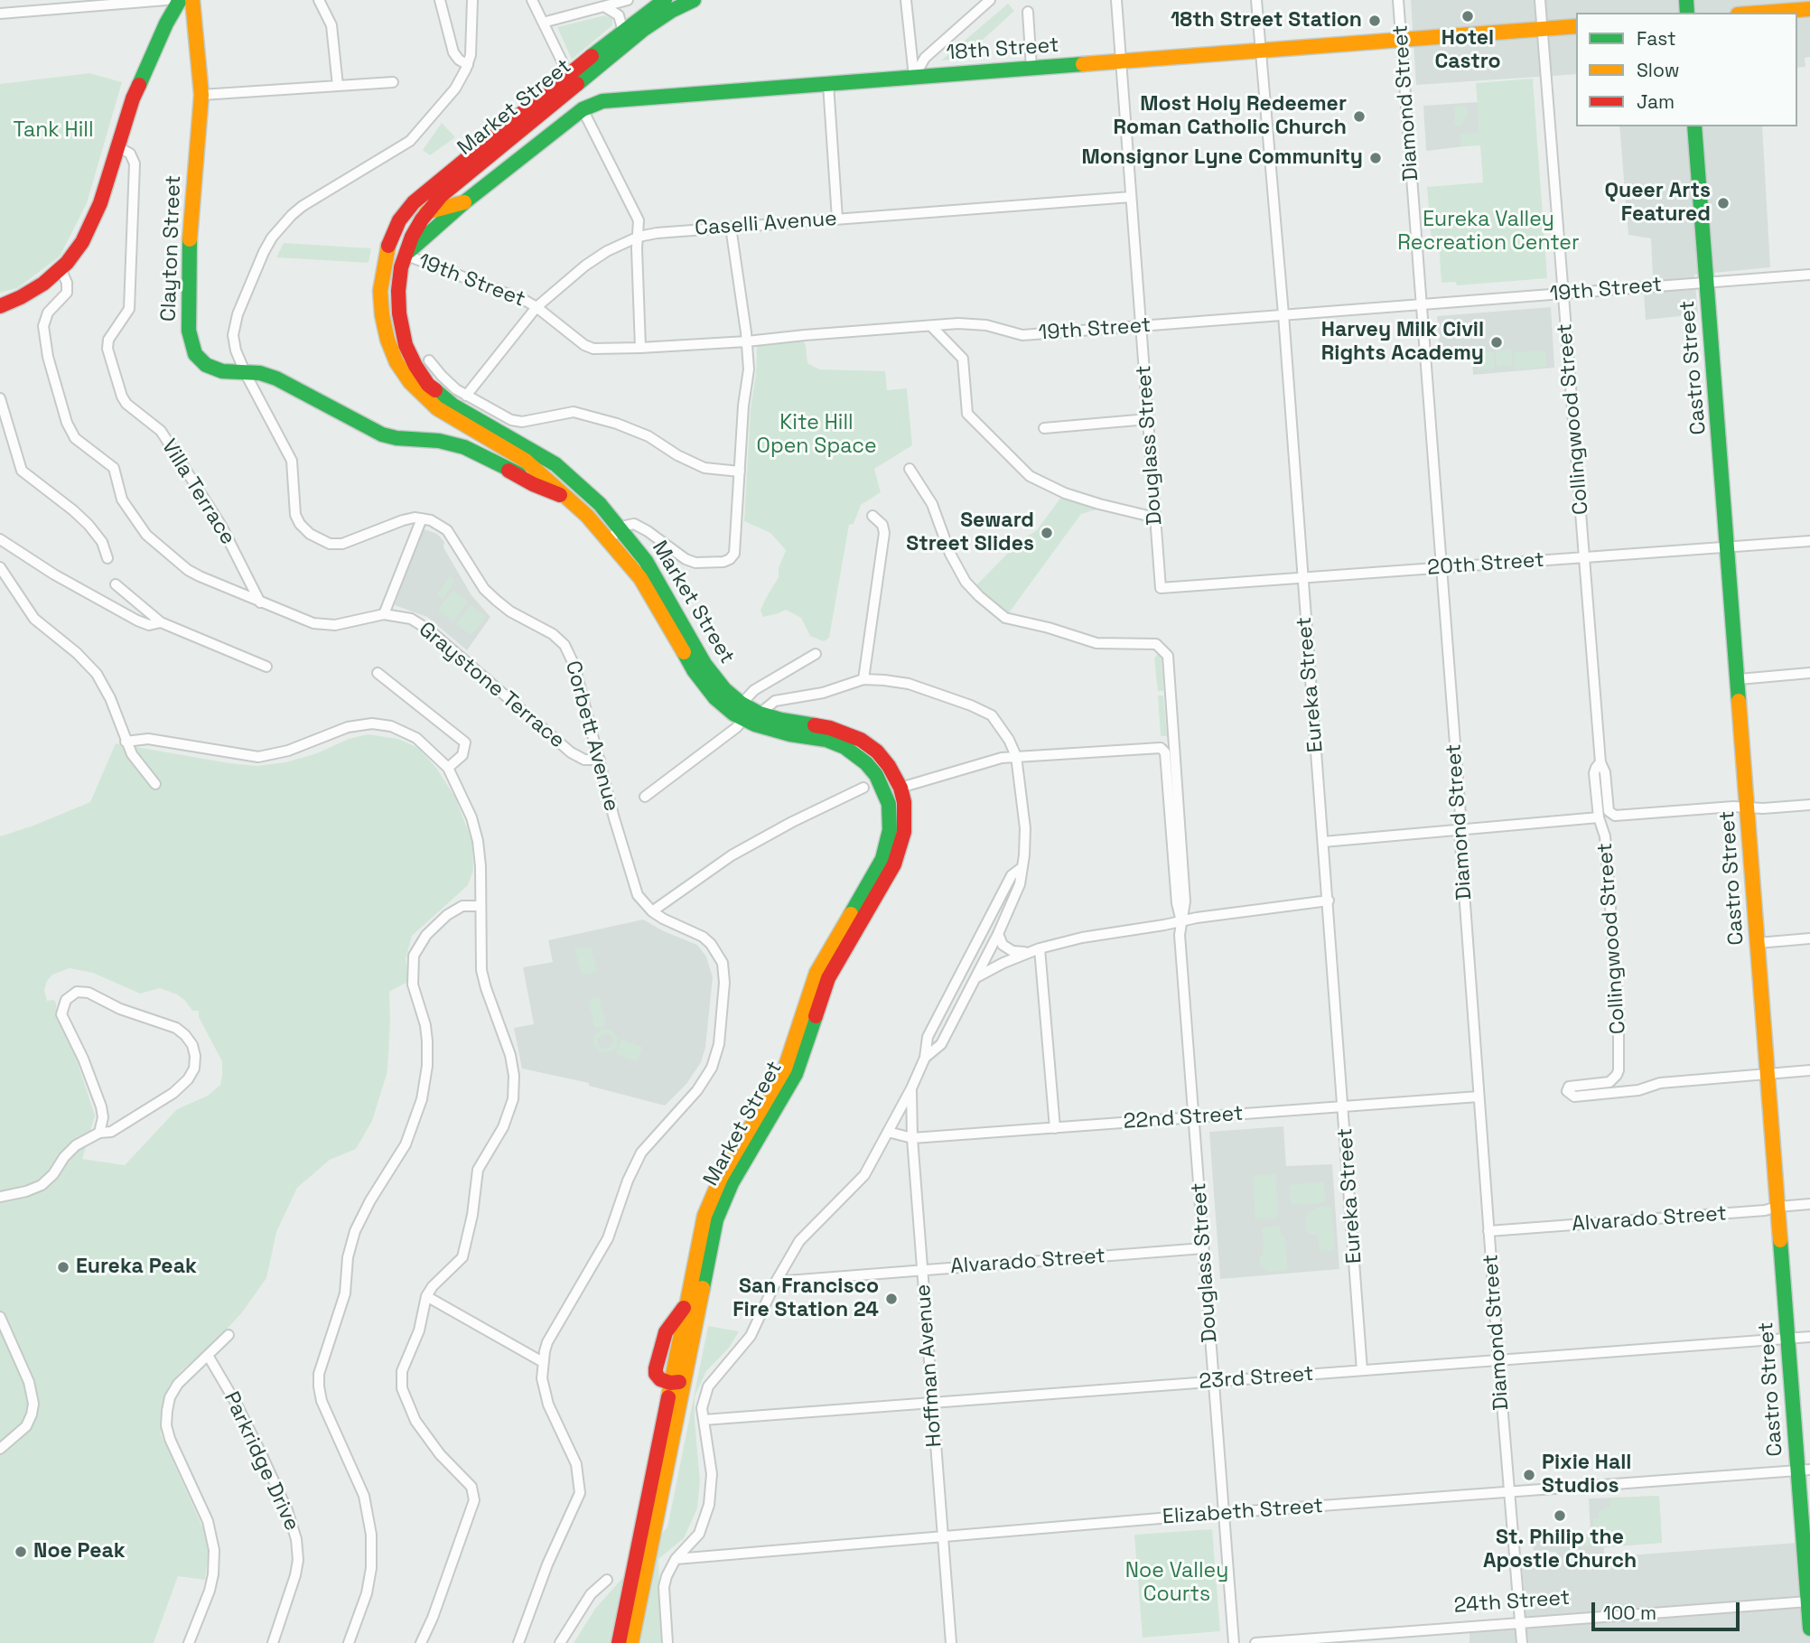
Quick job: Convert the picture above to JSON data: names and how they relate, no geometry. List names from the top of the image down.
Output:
{
  "streets": {
    "main road": [
      "18th Street",
      "Market Street",
      "Clayton Street",
      "Castro Street"
    ],
    "street": [
      "Diamond Street",
      "Caselli Avenue",
      "19th Street",
      "Collingwood Street",
      "Douglass Street",
      "Villa Terrace",
      "20th Street",
      "Eureka Street",
      "Graystone Terrace",
      "Corbett Avenue",
      "22nd Street",
      "Alvarado Street",
      "Hoffman Avenue",
      "23rd Street",
      "Parkridge Drive",
      "Elizabeth Street",
      "24th Street"
    ]
  },
  "crossings": [
    ["18th Street", "Diamond Street"],
    ["18th Street", "Market Street"],
    ["18th Street", "19th Street"],
    ["18th Street", "Collingwood Street"],
    ["18th Street", "Douglass Street"],
    ["18th Street", "Eureka Street"],
    ["Diamond Street", "19th Street"],
    ["Diamond Street", "20th Street"],
    ["Diamond Street", "22nd Street"],
    ["Diamond Street", "Alvarado Street"],
    ["Diamond Street", "23rd Street"],
    ["Diamond Street", "Elizabeth Street"],
    ["Diamond Street", "24th Street"],
    ["Market Street", "Clayton Street"],
    ["Market Street", "19th Street"],
    ["Caselli Avenue", "19th Street"],
    ["Caselli Avenue", "Douglass Street"],
    ["19th Street", "Castro Street"],
    ["19th Street", "Collingwood Street"],
    ["19th Street", "Douglass Street"],
    ["19th Street", "Eureka Street"],
    ["Castro Street", "Collingwood Street"],
    ["Castro Street", "20th Street"],
    ["Castro Street", "Alvarado Street"],
    ["Castro Street", "23rd Street"],
    ["Castro Street", "Elizabeth Street"],
    ["Castro Street", "24th Street"],
    ["Collingwood Street", "20th Street"],
    ["Douglass Street", "20th Street"],
    ["Douglass Street", "22nd Street"],
    ["Douglass Street", "Alvarado Street"],
    ["Douglass Street", "23rd Street"],
    ["Douglass Street", "Elizabeth Street"],
    ["Villa Terrace", "Graystone Terrace"],
    ["20th Street", "Eureka Street"],
    ["Eureka Street", "22nd Street"],
    ["Eureka Street", "23rd Street"],
    ["Graystone Terrace", "Corbett Avenue"],
    ["22nd Street", "Hoffman Avenue"],
    ["Alvarado Street", "Hoffman Avenue"],
    ["Hoffman Avenue", "23rd Street"],
    ["Hoffman Avenue", "Elizabeth Street"]
  ],
  "parks": [
    "Tank Hill",
    "Eureka Valley Recreation Center",
    "Kite Hill Open Space",
    "Noe Valley Courts"
  ],
  "places": [
    "Hotel Castro",
    "18th Street Station",
    "Most Holy Redeemer Roman Catholic Church",
    "Monsignor Lyne Community",
    "Queer Arts Featured",
    "Harvey Milk Civil Rights Academy",
    "Seward Street Slides",
    "Eureka Peak",
    "San Francisco Fire Station 24",
    "Pixie Hall Studios",
    "St. Philip the Apostle Church",
    "Noe Peak"
  ],
  "legend": ["Fast", "Slow", "Jam"],
  "scale_bar": "100 m"
}
